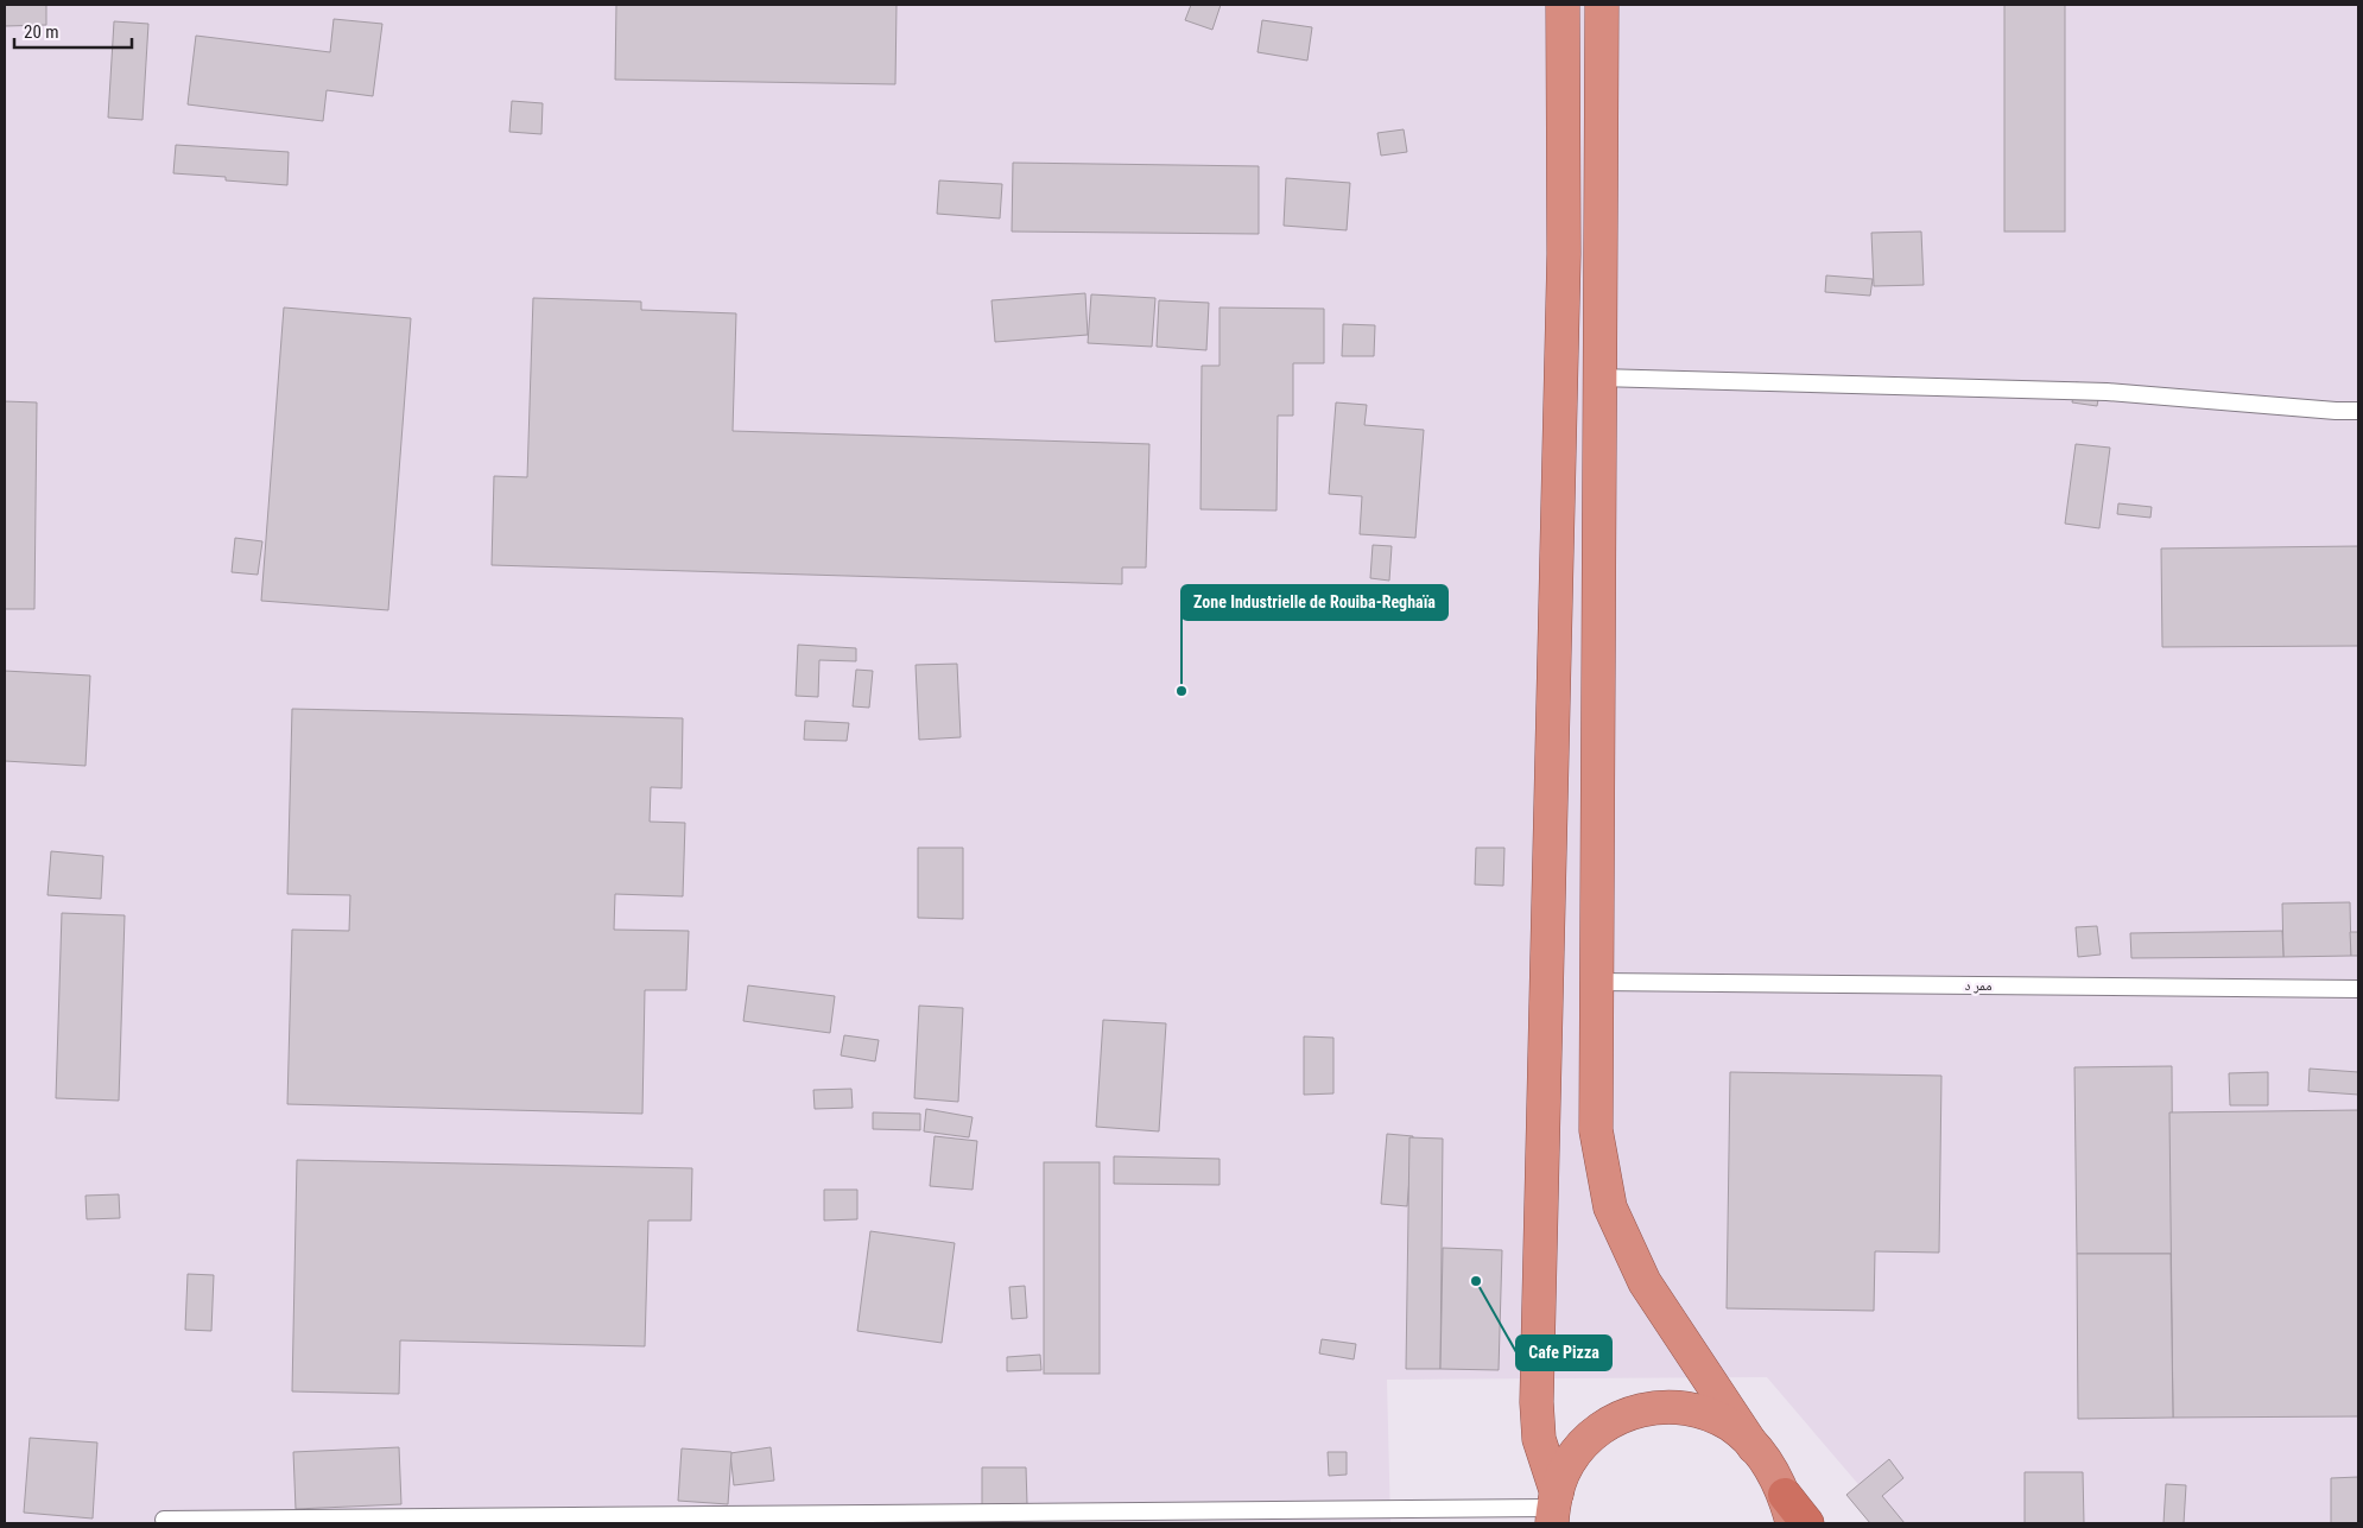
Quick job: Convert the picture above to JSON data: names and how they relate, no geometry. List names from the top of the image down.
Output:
{
  "streets": {
    "lane": ["ممر د"]
  },
  "places": ["Zone Industrielle de Rouiba-Reghaïa", "Cafe Pizza"],
  "scale_bar": "20 m"
}
